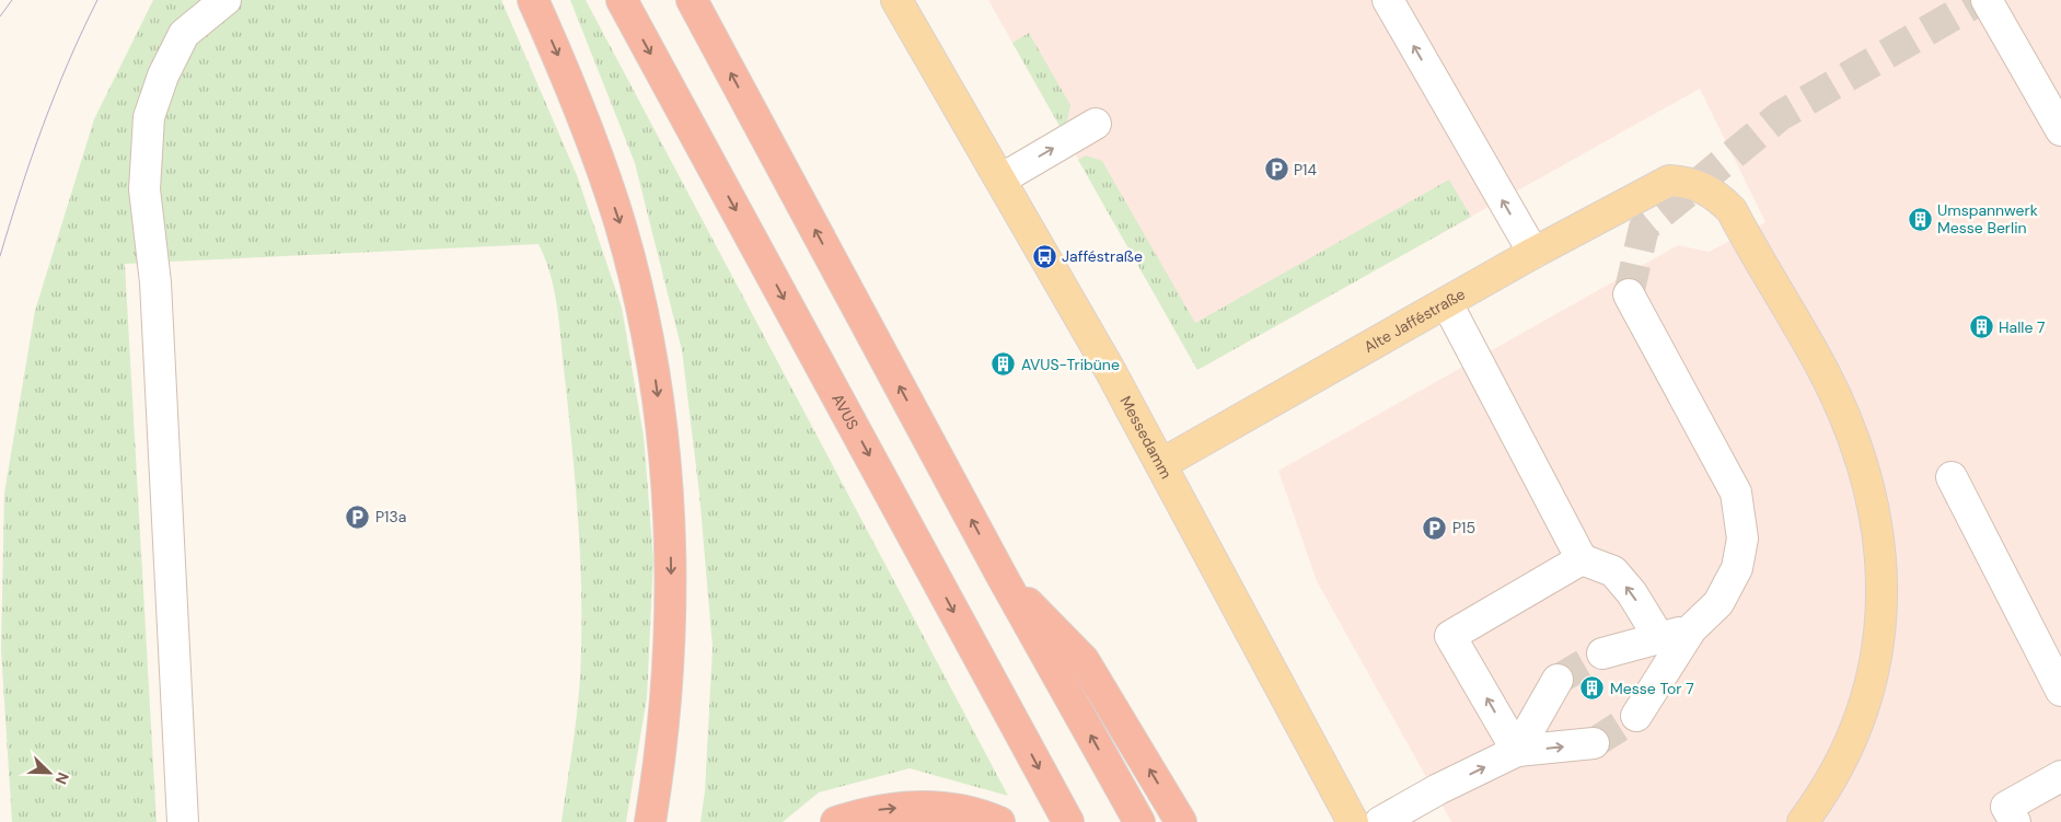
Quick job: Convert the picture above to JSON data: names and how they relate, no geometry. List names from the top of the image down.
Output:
{
  "streets": {
    "highway": ["AVUS"],
    "main road": ["Alte Jafféstraße", "Messedamm"]
  },
  "crossings": [
    ["Alte Jafféstraße", "Messedamm"]
  ],
  "places": {
    "parking": ["P14", "P13a", "P15"],
    "building": [
      "Umspannwerk Messe Berlin",
      "Halle 7",
      "AVUS-Tribüne",
      "Messe Tor 7"
    ],
    "bus stop": ["Jafféstraße"]
  },
  "north": "bottom right"
}
